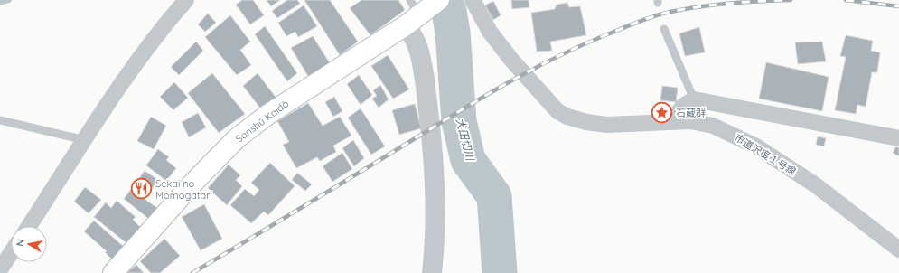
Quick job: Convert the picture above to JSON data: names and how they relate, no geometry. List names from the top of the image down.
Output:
{
  "streets": {
    "main road": ["Sanshū Kaidō"],
    "street": ["市道沢度１号線"]
  },
  "water": ["犬田切川"],
  "places": {
    "place": ["石蔵群"],
    "restaurant": ["Sekai no Momogatari"]
  },
  "north": "left"
}
